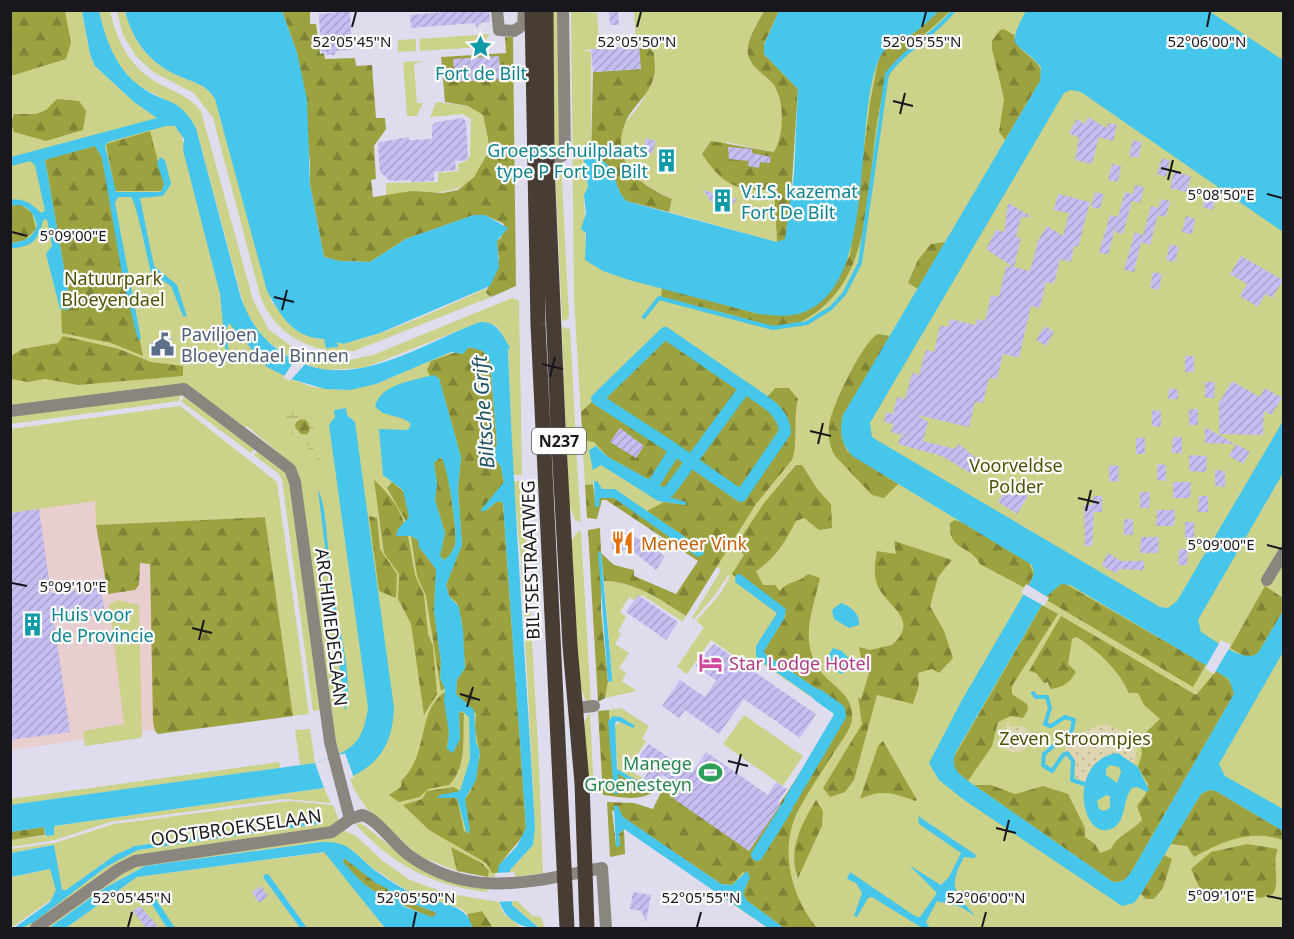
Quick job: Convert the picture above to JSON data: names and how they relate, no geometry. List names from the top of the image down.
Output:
{
  "streets": {
    "main road": ["N237", "BILTSESTRAATWEG"],
    "street": ["ARCHIMEDESLAAN", "OOSTBROEKSELAAN"]
  },
  "crossings": [
    ["ARCHIMEDESLAAN", "OOSTBROEKSELAAN"]
  ],
  "water": ["Biltsche Grift"],
  "parks": ["Natuurpark Bloeyendael", "Voorveldse Polder", "Zeven Stroompjes"],
  "places": {
    "place": ["Fort de Bilt"],
    "building": ["Groepsschuilplaats type P Fort De Bilt", "V.I.S. kazemat Fort De Bilt", "Huis voor de Provincie"],
    "public building": ["Paviljoen Bloeyendael Binnen"],
    "restaurant": ["Meneer Vink"],
    "hotel": ["Star Lodge Hotel"],
    "sports": ["Manege Groenesteyn"]
  },
  "coordinates": [
    "52°05'45\"N",
    "52°05'50\"N",
    "52°05'55\"N",
    "52°06'00\"N",
    "5°08'50\"E",
    "5°09'00\"E",
    "5°09'10\"E"
  ]
}
